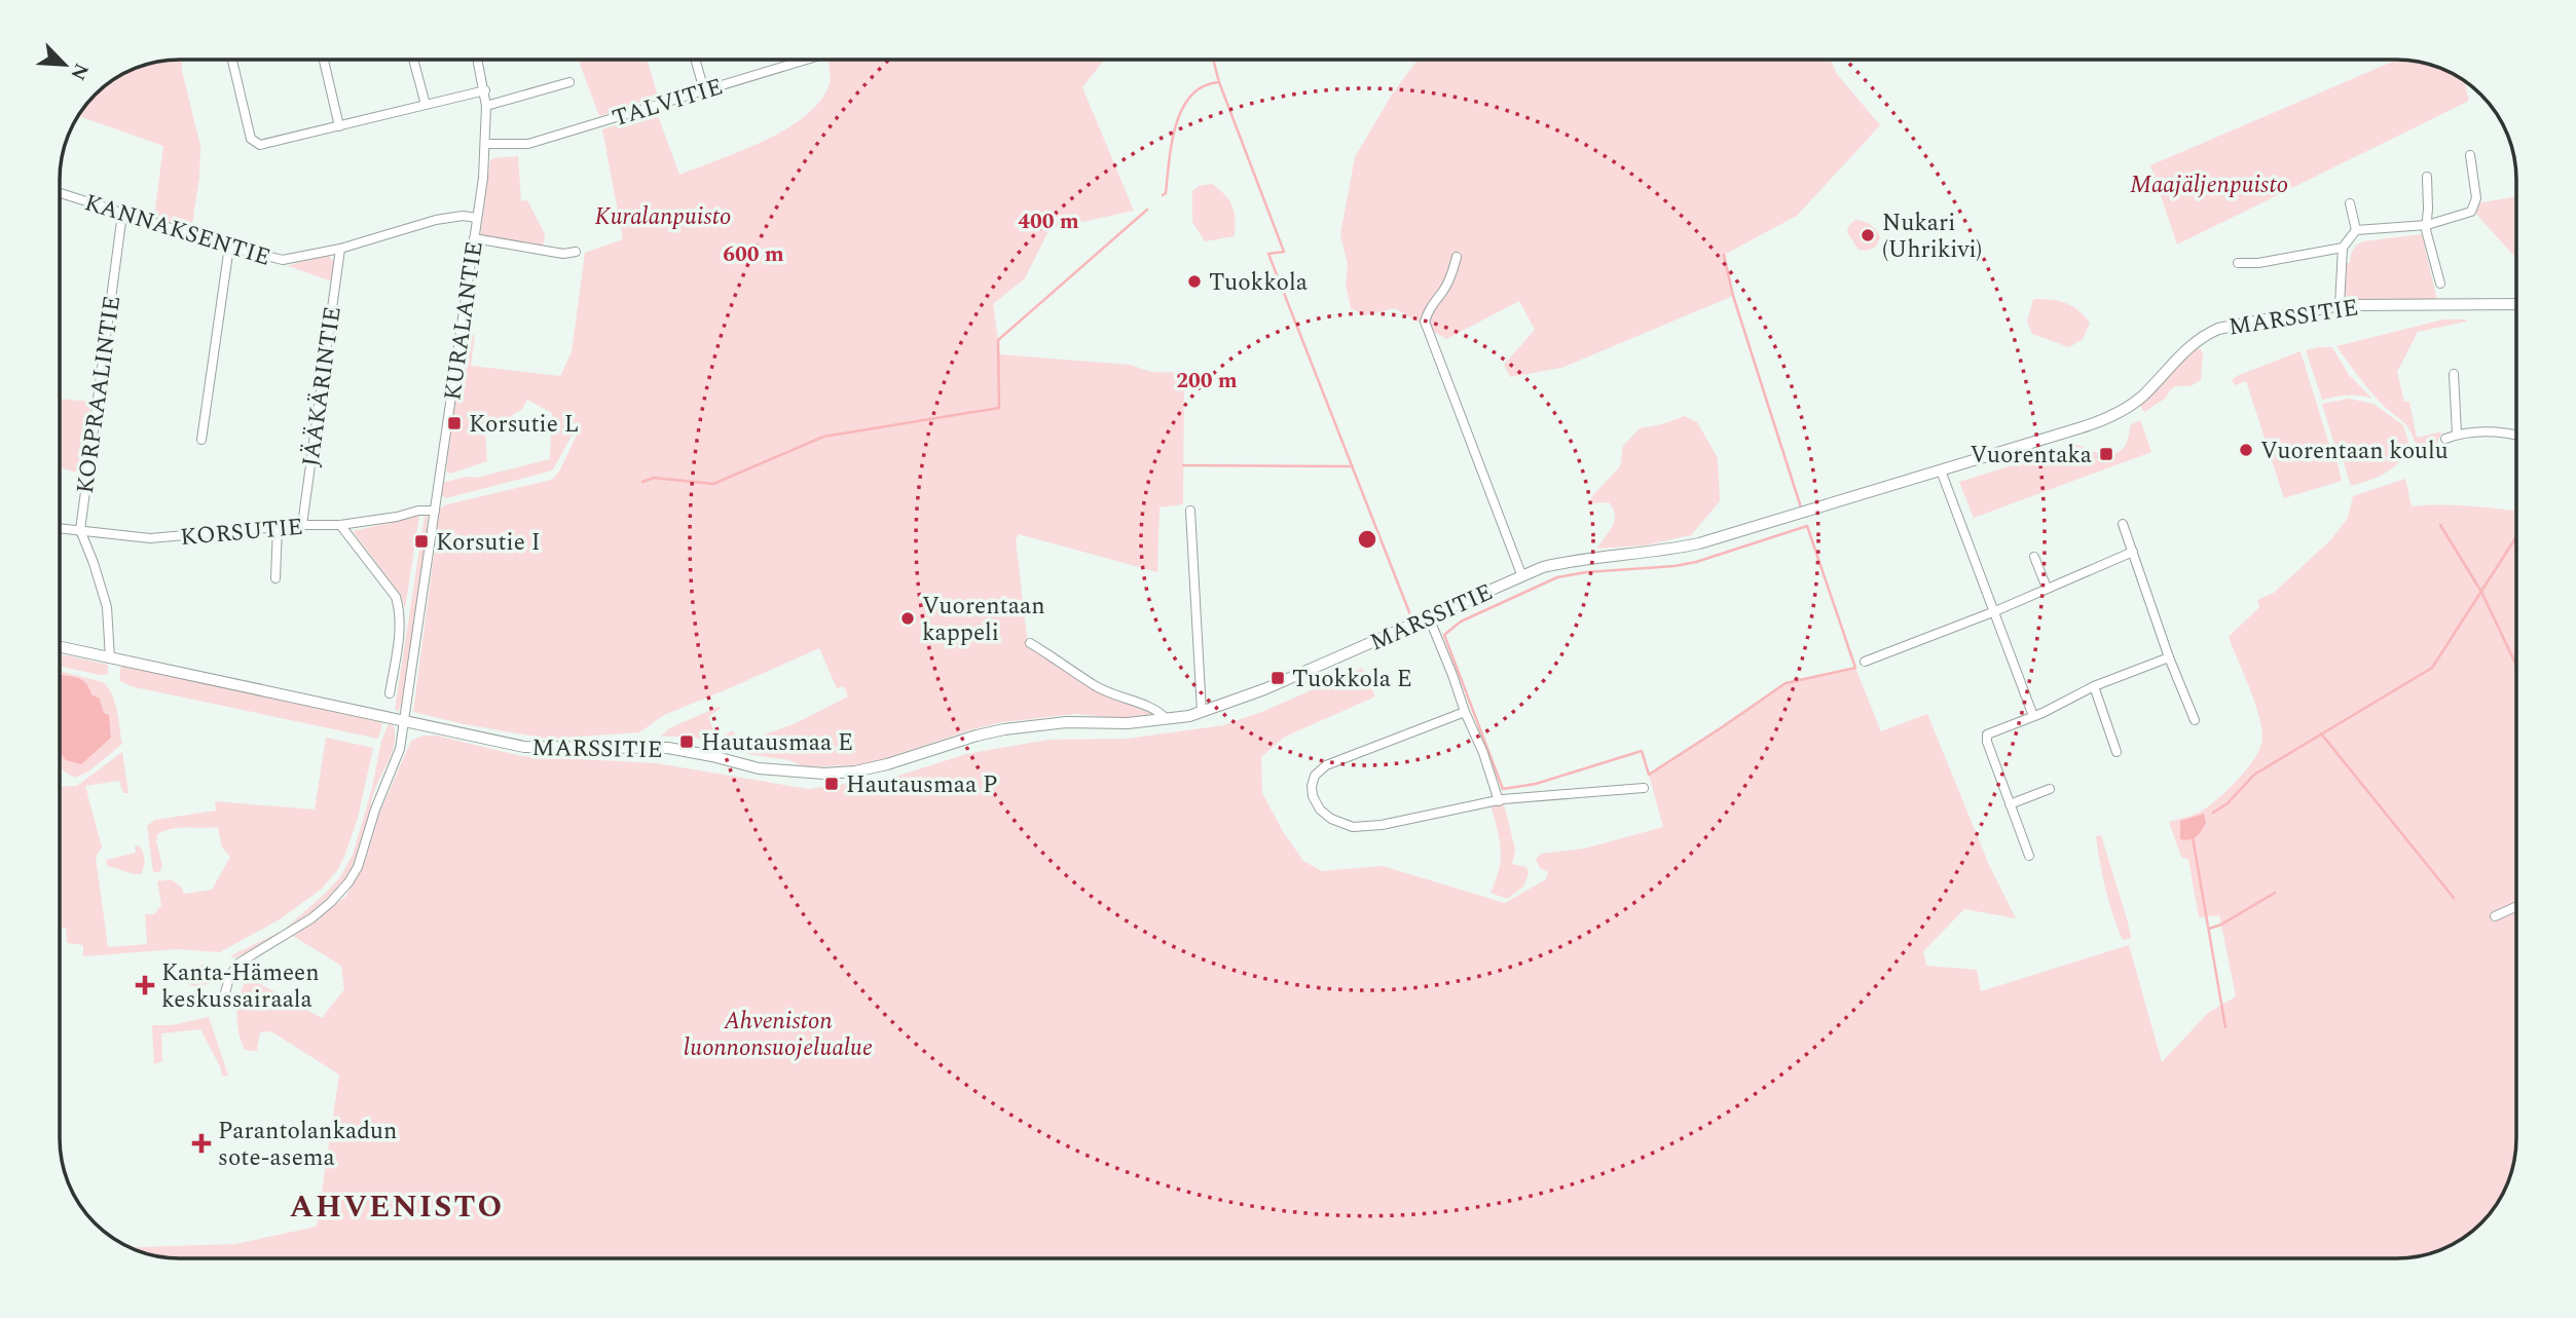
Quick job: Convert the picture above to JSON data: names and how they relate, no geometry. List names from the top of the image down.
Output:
{
  "streets": {
    "main road": ["MARSSITIE"],
    "street": [
      "TALVITIE",
      "KANNAKSENTIE",
      "KURALANTIE",
      "JÄÄKÄRINTIE",
      "KORPRAALINTIE",
      "KORSUTIE"
    ]
  },
  "crossings": [
    ["TALVITIE", "KURALANTIE"],
    ["KANNAKSENTIE", "KURALANTIE"],
    ["KANNAKSENTIE", "JÄÄKÄRINTIE"],
    ["KANNAKSENTIE", "KORPRAALINTIE"],
    ["MARSSITIE", "KURALANTIE"],
    ["KURALANTIE", "KORSUTIE"],
    ["JÄÄKÄRINTIE", "KORSUTIE"],
    ["KORPRAALINTIE", "KORSUTIE"]
  ],
  "districts": ["AHVENISTO"],
  "parks": ["Maajäljenpuisto", "Kuralanpuisto", "Ahveniston luonnonsuojelualue"],
  "places": {
    "other": [
      "Nukari (Uhrikivi)",
      "Tuokkola",
      "Vuorentaan koulu",
      "Vuorentaan kappeli"
    ],
    "transit": [
      "Korsutie L",
      "Vuorentaka",
      "Korsutie I",
      "Tuokkola E",
      "Hautausmaa E",
      "Hautausmaa P"
    ],
    "health": ["Kanta-Hämeen keskussairaala", "Parantolankadun sote-asema"]
  },
  "north": "bottom right",
  "rings": ["400 m", "600 m", "200 m"]
}
